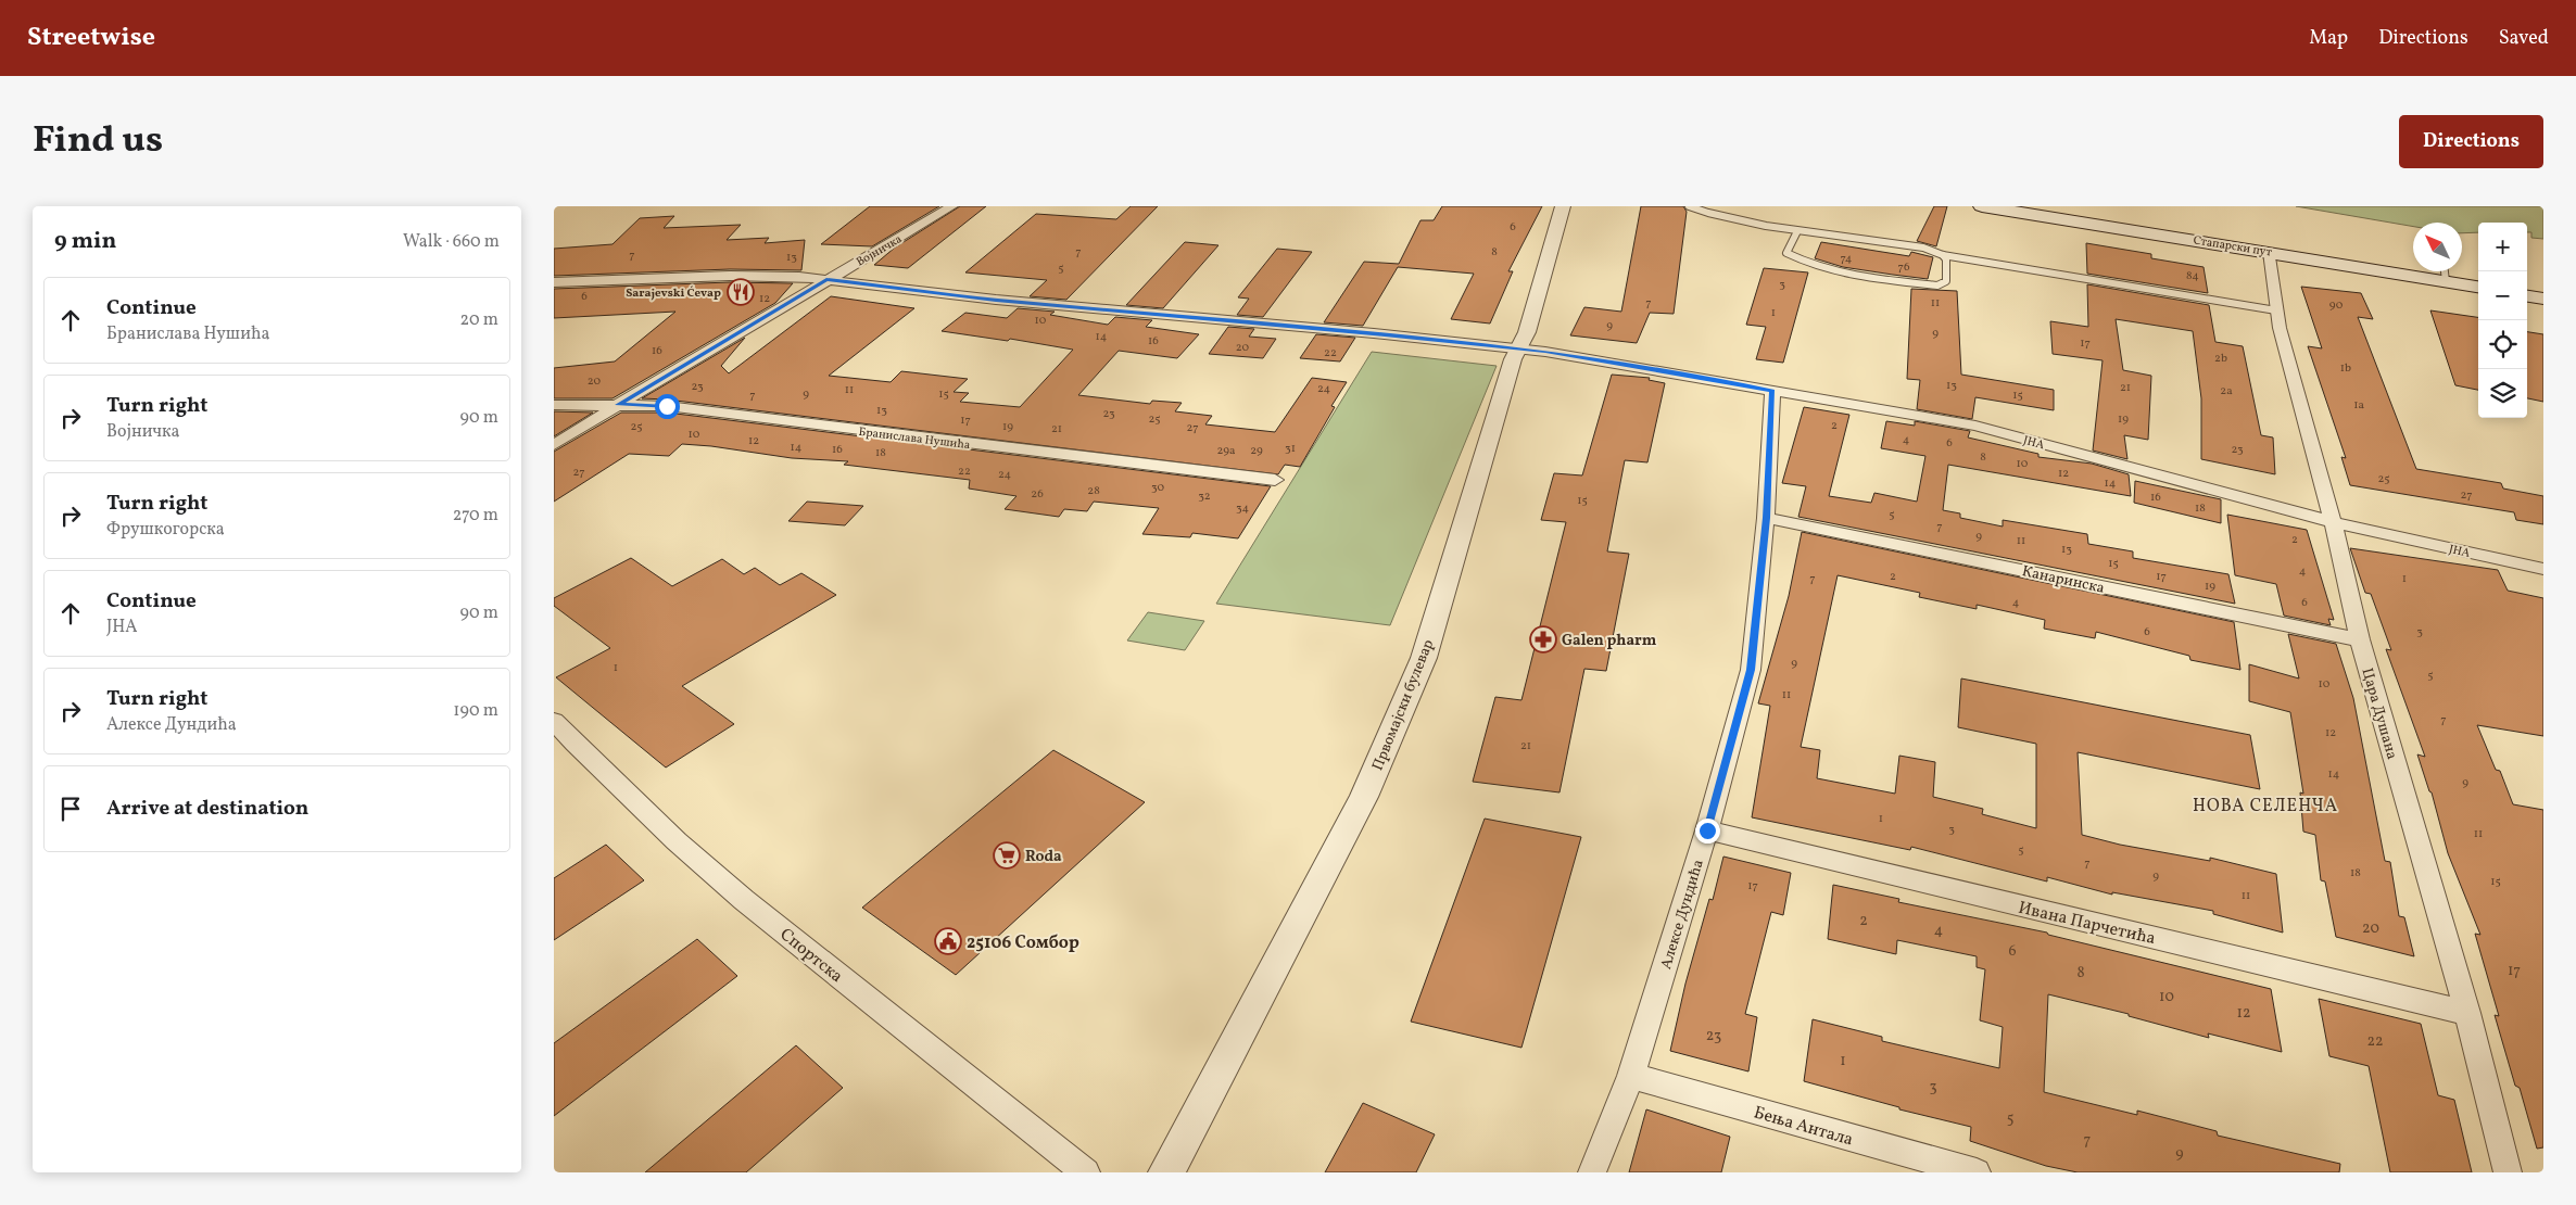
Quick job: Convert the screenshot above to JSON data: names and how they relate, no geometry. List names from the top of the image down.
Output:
{
  "streets": {
    "main road": ["Стапарски пут"],
    "street": [
      "Војничка",
      "Бранислава Нушића",
      "ЈНА",
      "Канаринска",
      "Првомајски булевар",
      "Цара Душана",
      "Алексе Дундића",
      "Ивана Парчетића",
      "Спортска",
      "Бења Антала"
    ]
  },
  "crossings": [
    ["Стапарски пут", "Цара Душана"],
    ["Војничка", "Бранислава Нушића"],
    ["Војничка", "ЈНА"],
    ["ЈНА", "Првомајски булевар"],
    ["ЈНА", "Цара Душана"],
    ["ЈНА", "Алексе Дундића"],
    ["Канаринска", "Цара Душана"],
    ["Канаринска", "Алексе Дундића"],
    ["Цара Душана", "Ивана Парчетића"],
    ["Алексе Дундића", "Ивана Парчетића"],
    ["Алексе Дундића", "Бења Антала"]
  ],
  "districts": ["НОВА СЕЛЕНЧА"],
  "places": {
    "restaurant": ["Sarajevski Ćevap"],
    "pharmacy": ["Galen pharm"],
    "supermarket": ["Roda"],
    "public building": ["25106 Сомбор"]
  },
  "house_numbers": [
    "6",
    "7",
    "8",
    "7",
    "13",
    "74",
    "76",
    "5",
    "84",
    "3",
    "6",
    "12",
    "7",
    "11",
    "90",
    "1",
    "10",
    "9",
    "9",
    "14",
    "16",
    "17",
    "20",
    "16",
    "22",
    "2b",
    "1b",
    "20",
    "13",
    "23",
    "21",
    "24",
    "11",
    "2a",
    "9",
    "15",
    "7",
    "15",
    "1a",
    "13",
    "23",
    "25",
    "19",
    "17",
    "2",
    "25",
    "19",
    "27",
    "21",
    "10",
    "4",
    "12",
    "6",
    "14",
    "31",
    "16",
    "23",
    "29a",
    "29",
    "18",
    "8",
    "10",
    "22",
    "27",
    "12",
    "24",
    "25",
    "14",
    "30",
    "28",
    "26",
    "27",
    "32",
    "16",
    "15",
    "34",
    "18",
    "5",
    "7",
    "9",
    "2",
    "11",
    "13",
    "15",
    "4",
    "2",
    "17",
    "7",
    "1",
    "19",
    "4",
    "6",
    "6",
    "3",
    "9",
    "1",
    "5",
    "10",
    "11",
    "7",
    "12",
    "21",
    "14",
    "9",
    "1",
    "3",
    "11",
    "5",
    "7",
    "18",
    "9",
    "15",
    "17",
    "11",
    "2",
    "20",
    "4",
    "6",
    "17",
    "8",
    "10",
    "12",
    "23",
    "22",
    "1",
    "3",
    "5",
    "7",
    "9"
  ],
  "north": "top left",
  "page": {
    "header": "Streetwise",
    "nav": ["Map", "Directions", "Saved"],
    "title": "Find us",
    "buttons": "Directions",
    "heading": ["9 min", "Walk · 660 m"],
    "map_buttons": ["+", "−"],
    "list": [
      ["Continue", "Бранислава Нушића", "20 m"],
      ["Turn right", "Војничка", "90 m"],
      ["Turn right", "Фрушкогорска", "270 m"],
      ["Continue", "ЈНА", "90 m"],
      ["Turn right", "Алексе Дундића", "190 m"],
      "Arrive at destination"
    ]
  }
}
